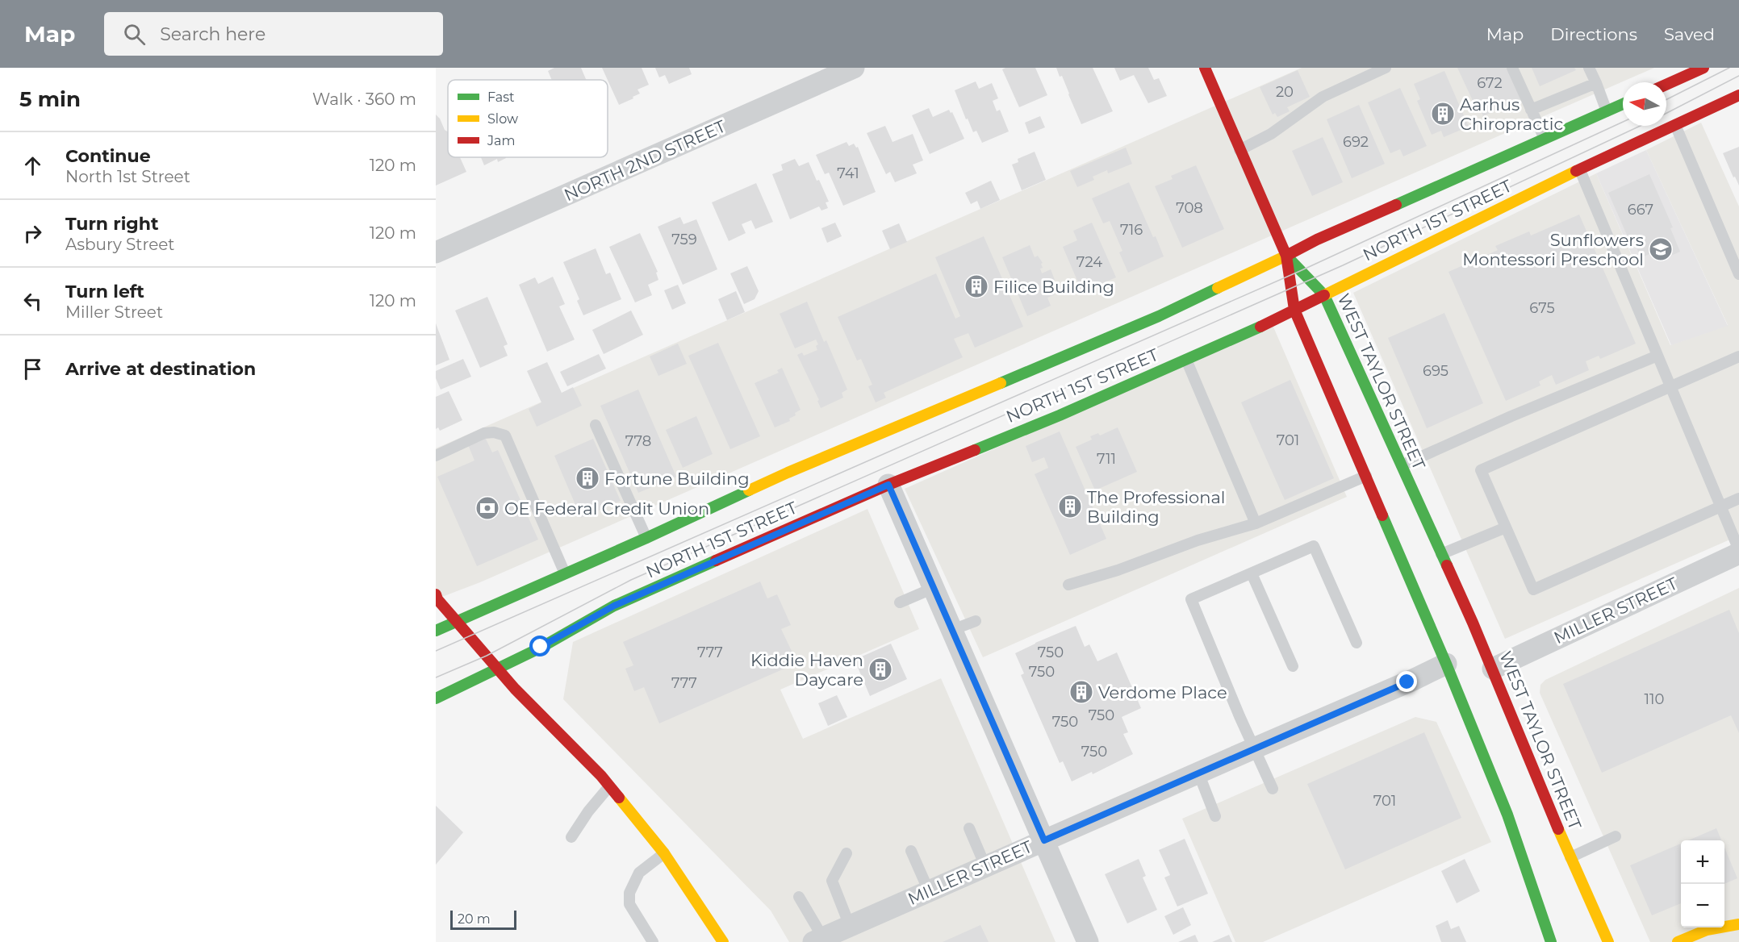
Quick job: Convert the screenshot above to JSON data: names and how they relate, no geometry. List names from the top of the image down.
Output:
{
  "streets": {
    "main road": ["NORTH 1ST STREET", "WEST TAYLOR STREET"],
    "street": ["NORTH 2ND STREET", "MILLER STREET"]
  },
  "crossings": [
    ["NORTH 1ST STREET", "WEST TAYLOR STREET"],
    ["WEST TAYLOR STREET", "MILLER STREET"]
  ],
  "places": {
    "building": [
      "Aarhus Chiropractic",
      "Filice Building",
      "Fortune Building",
      "The Professional Building",
      "Kiddie Haven Daycare",
      "Verdome Place"
    ],
    "school or university": ["Sunflowers Montessori Preschool"],
    "bank": ["OE Federal Credit Union"]
  },
  "house_numbers": [
    "672",
    "20",
    "692",
    "741",
    "708",
    "667",
    "716",
    "759",
    "724",
    "675",
    "695",
    "701",
    "778",
    "711",
    "777",
    "750",
    "750",
    "777",
    "110",
    "750",
    "750",
    "750",
    "701"
  ],
  "legend": ["Fast", "Slow", "Jam"],
  "scale_bar": "20 m",
  "north": "left",
  "page": {
    "header": "Map",
    "search": "Search here",
    "nav": ["Map", "Directions", "Saved"],
    "heading": ["5 min", "Walk · 360 m"],
    "list": [
      ["Continue", "North 1st Street", "120 m"],
      ["Turn right", "Asbury Street", "120 m"],
      ["Turn left", "Miller Street", "120 m"],
      "Arrive at destination"
    ],
    "map_buttons": ["+", "−"],
    "scale": "20 m"
  }
}
